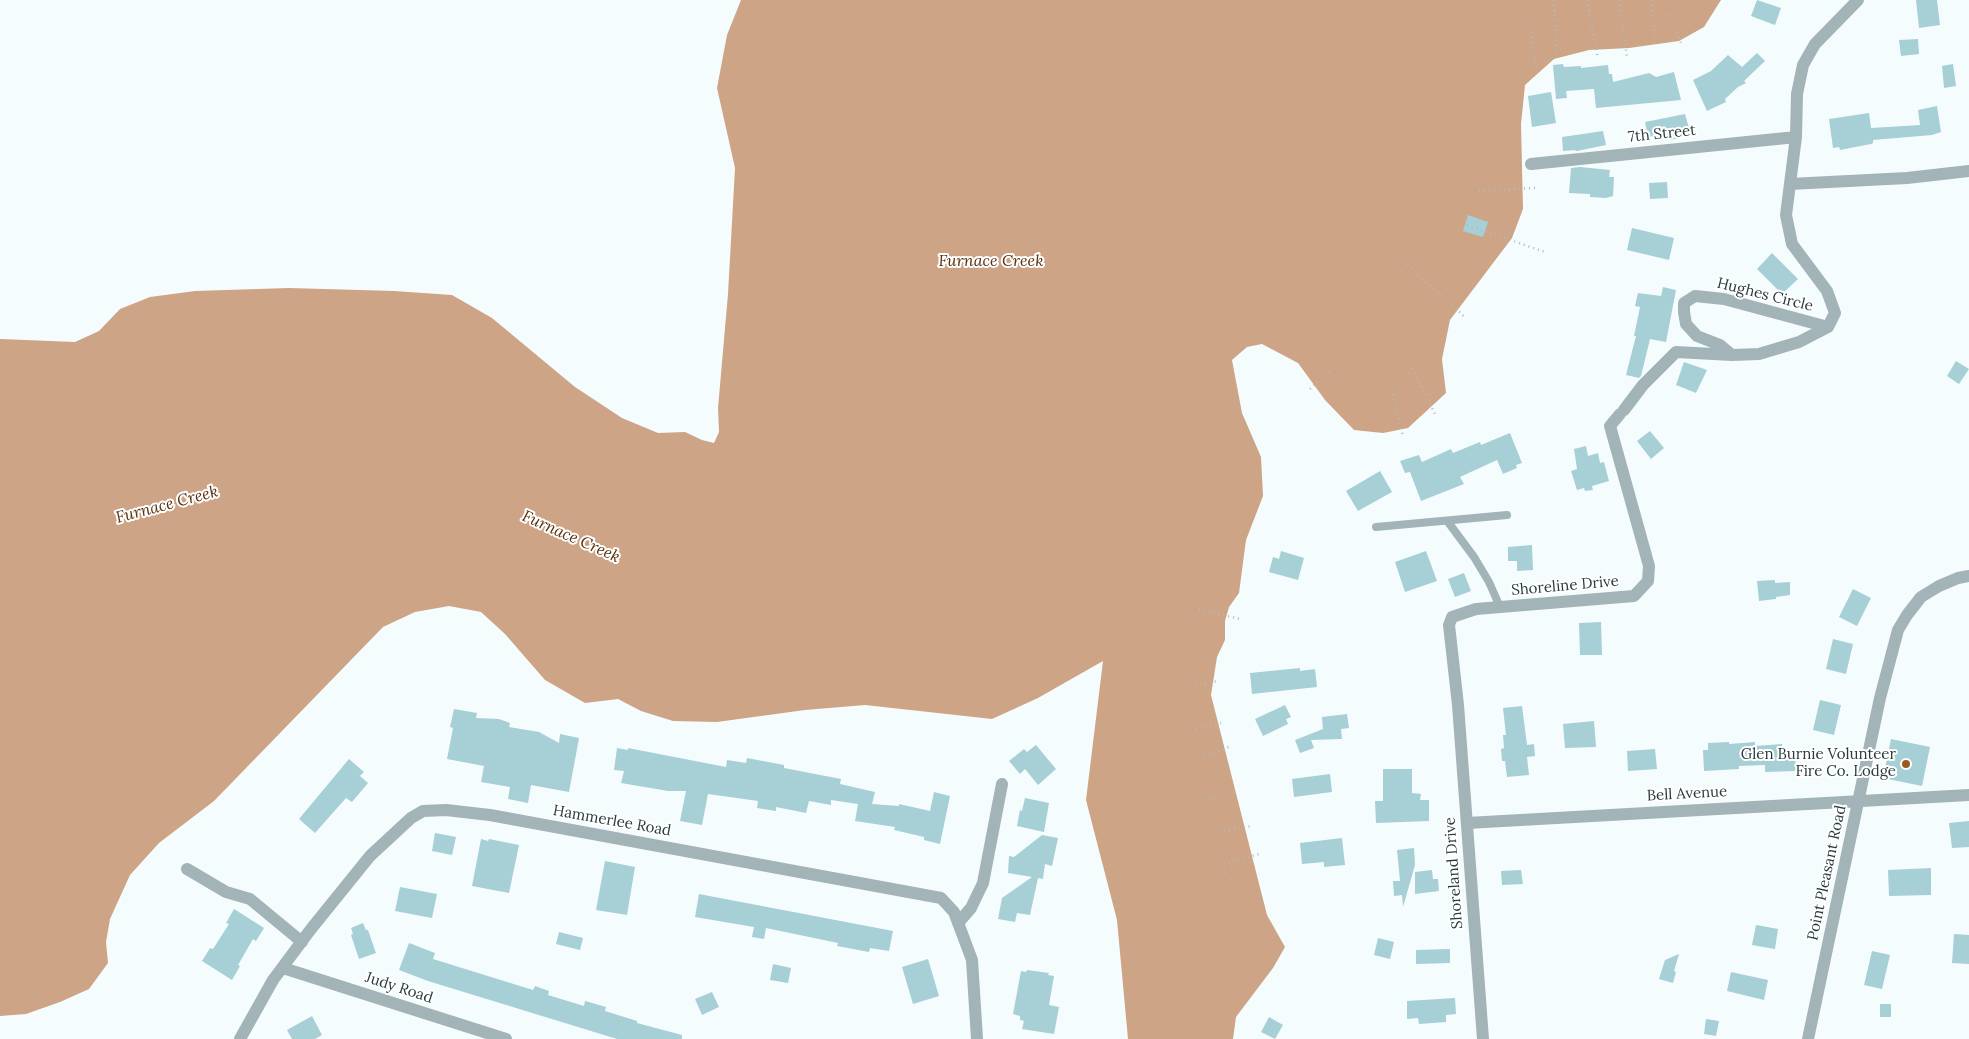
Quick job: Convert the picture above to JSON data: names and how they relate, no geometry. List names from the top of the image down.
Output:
{
  "streets": {
    "street": [
      "7th Street",
      "Hughes Circle",
      "Shoreline Drive",
      "Bell Avenue",
      "Hammerlee Road",
      "Shoreland Drive",
      "Point Pleasant Road",
      "Judy Road"
    ]
  },
  "crossings": [
    ["Hughes Circle", "Shoreline Drive"],
    ["Shoreline Drive", "Shoreland Drive"],
    ["Bell Avenue", "Shoreland Drive"],
    ["Bell Avenue", "Point Pleasant Road"],
    ["Hammerlee Road", "Judy Road"]
  ],
  "water": ["Furnace Creek"],
  "places": ["Glen Burnie Volunteer Fire Co. Lodge"]
}
